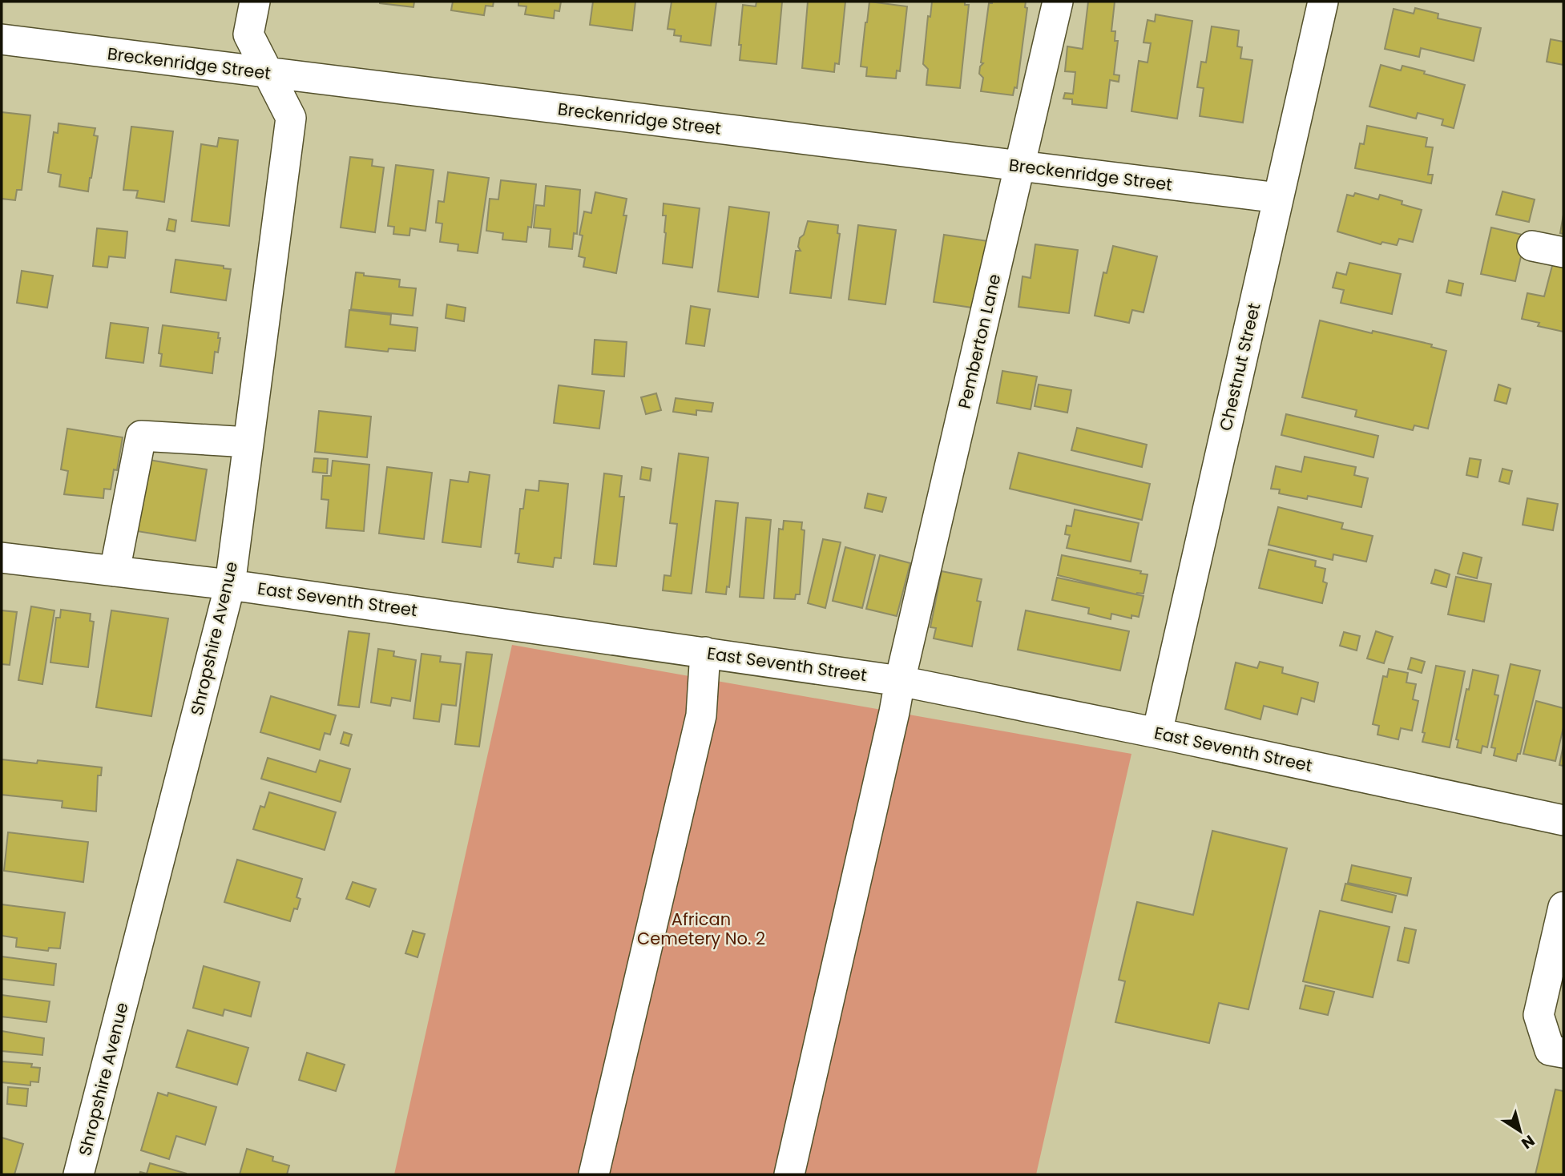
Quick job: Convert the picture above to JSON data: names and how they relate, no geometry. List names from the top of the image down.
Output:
{
  "streets": {
    "street": [
      "Breckenridge Street",
      "Pemberton Lane",
      "Chestnut Street",
      "East Seventh Street",
      "Shropshire Avenue"
    ]
  },
  "crossings": [
    ["Breckenridge Street", "Pemberton Lane"],
    ["Breckenridge Street", "Chestnut Street"],
    ["Breckenridge Street", "Shropshire Avenue"],
    ["Pemberton Lane", "East Seventh Street"],
    ["Chestnut Street", "East Seventh Street"],
    ["East Seventh Street", "Shropshire Avenue"]
  ],
  "parks": ["African Cemetery No. 2"],
  "north": "bottom right"
}
